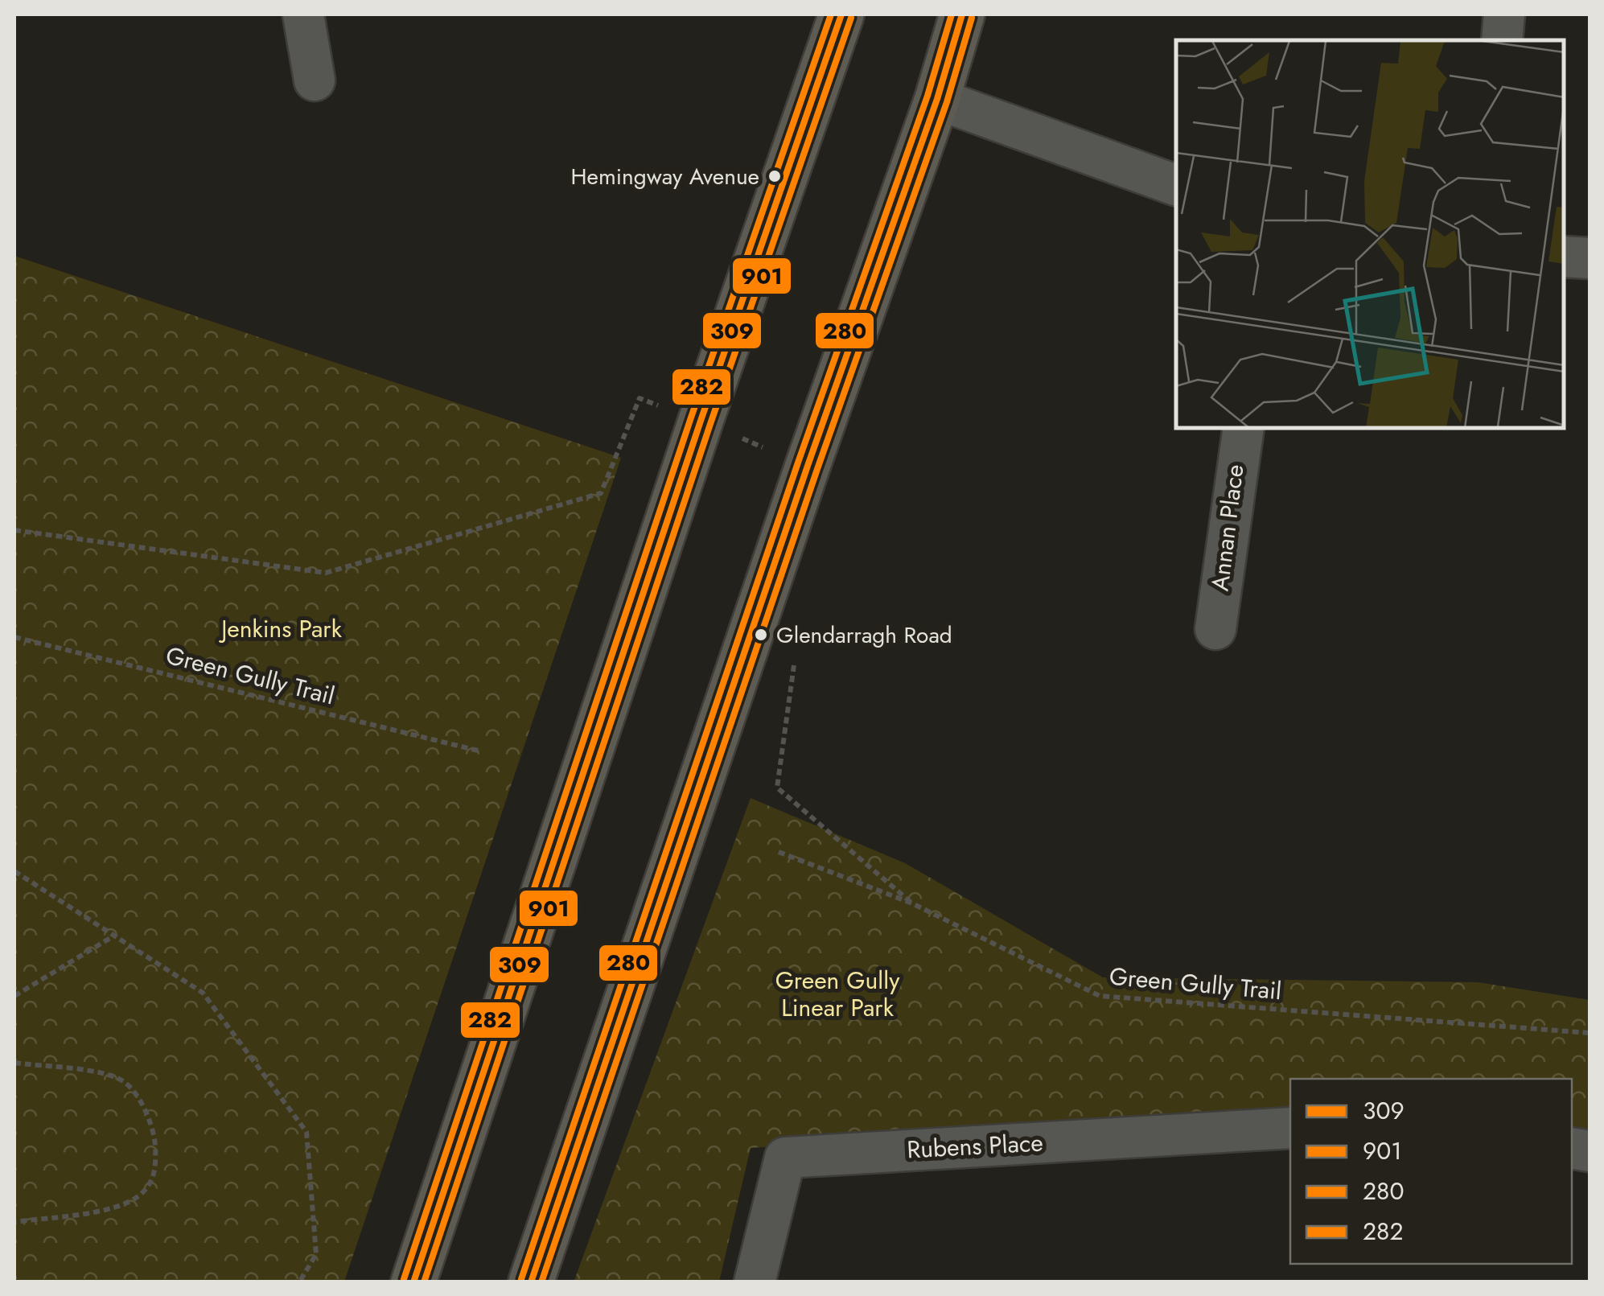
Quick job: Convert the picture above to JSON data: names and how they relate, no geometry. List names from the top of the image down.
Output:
{
  "streets": {
    "street": ["Annan Place", "Rubens Place"],
    "path": ["Green Gully Trail"]
  },
  "parks": ["Jenkins Park", "Green Gully Linear Park"],
  "places": ["Hemingway Avenue", "Glendarragh Road"],
  "lines": [
    "transit line 309",
    "transit line 280",
    "transit line 282",
    "transit line 901"
  ],
  "legend": [
    "309",
    "901",
    "280",
    "282"
  ]
}
